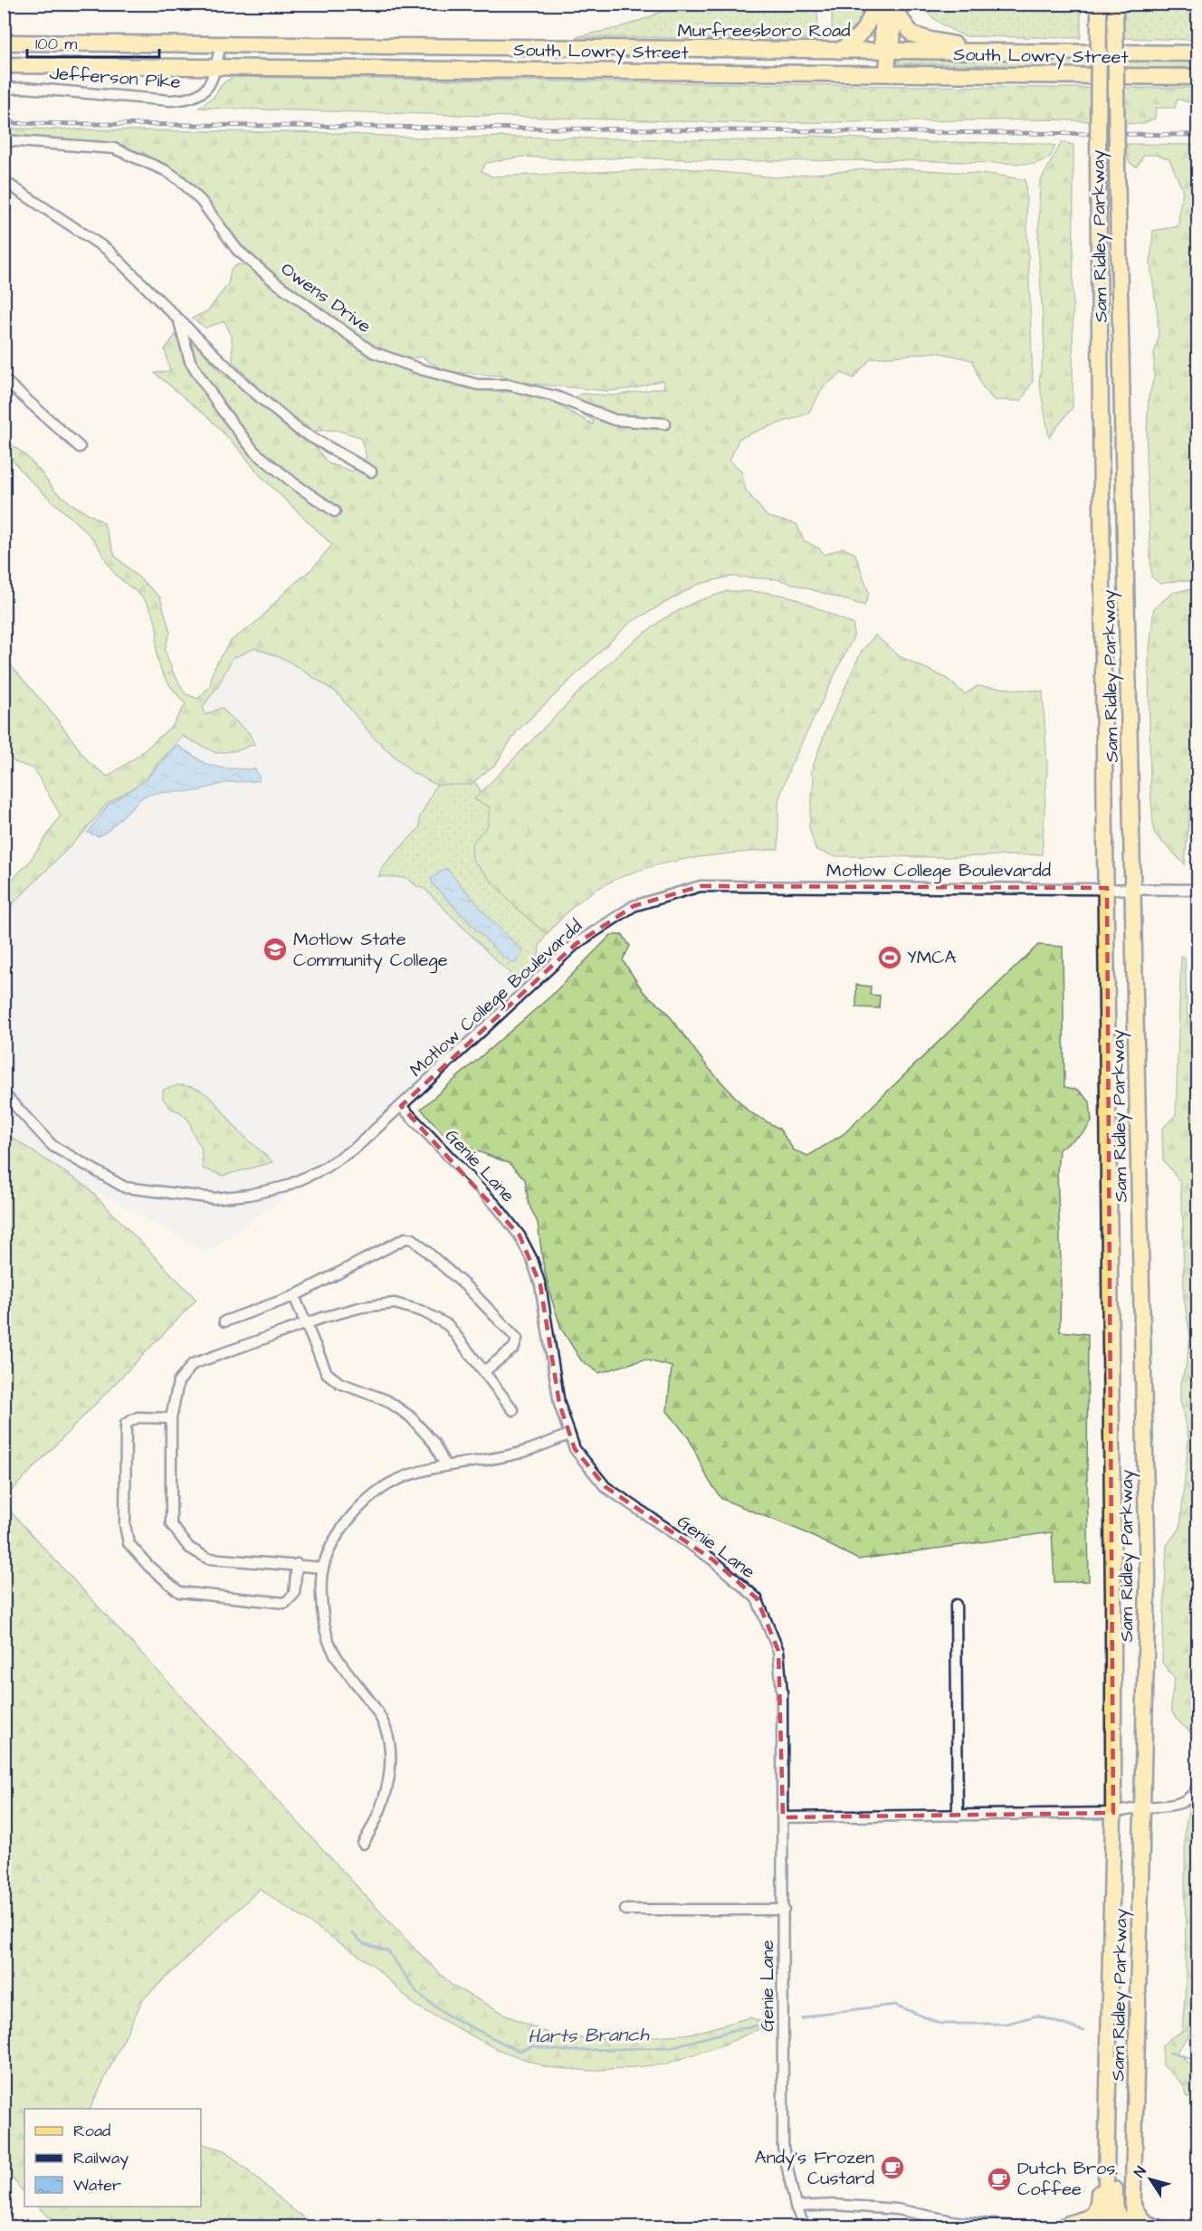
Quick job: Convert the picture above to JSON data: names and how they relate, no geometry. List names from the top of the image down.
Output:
{
  "streets": {
    "main road": ["Murfreesboro Road", "South Lowry Street", "Sam Ridley Parkway"],
    "street": [
      "Jefferson Pike",
      "Owens Drive",
      "Motlow College Boulevardd",
      "Genie Lane"
    ]
  },
  "crossings": [
    ["Murfreesboro Road", "Jefferson Pike"],
    ["South Lowry Street", "Jefferson Pike"],
    ["Sam Ridley Parkway", "Motlow College Boulevardd"],
    ["Motlow College Boulevardd", "Genie Lane"]
  ],
  "water": ["Harts Branch"],
  "places": {
    "school or university": ["Motlow State Community College"],
    "sports": ["YMCA"],
    "cafe": ["Andy's Frozen Custard", "Dutch Bros. Coffee"]
  },
  "legend": ["Road", "Railway", "Water"],
  "scale_bar": "100 m",
  "north": "top left"
}
